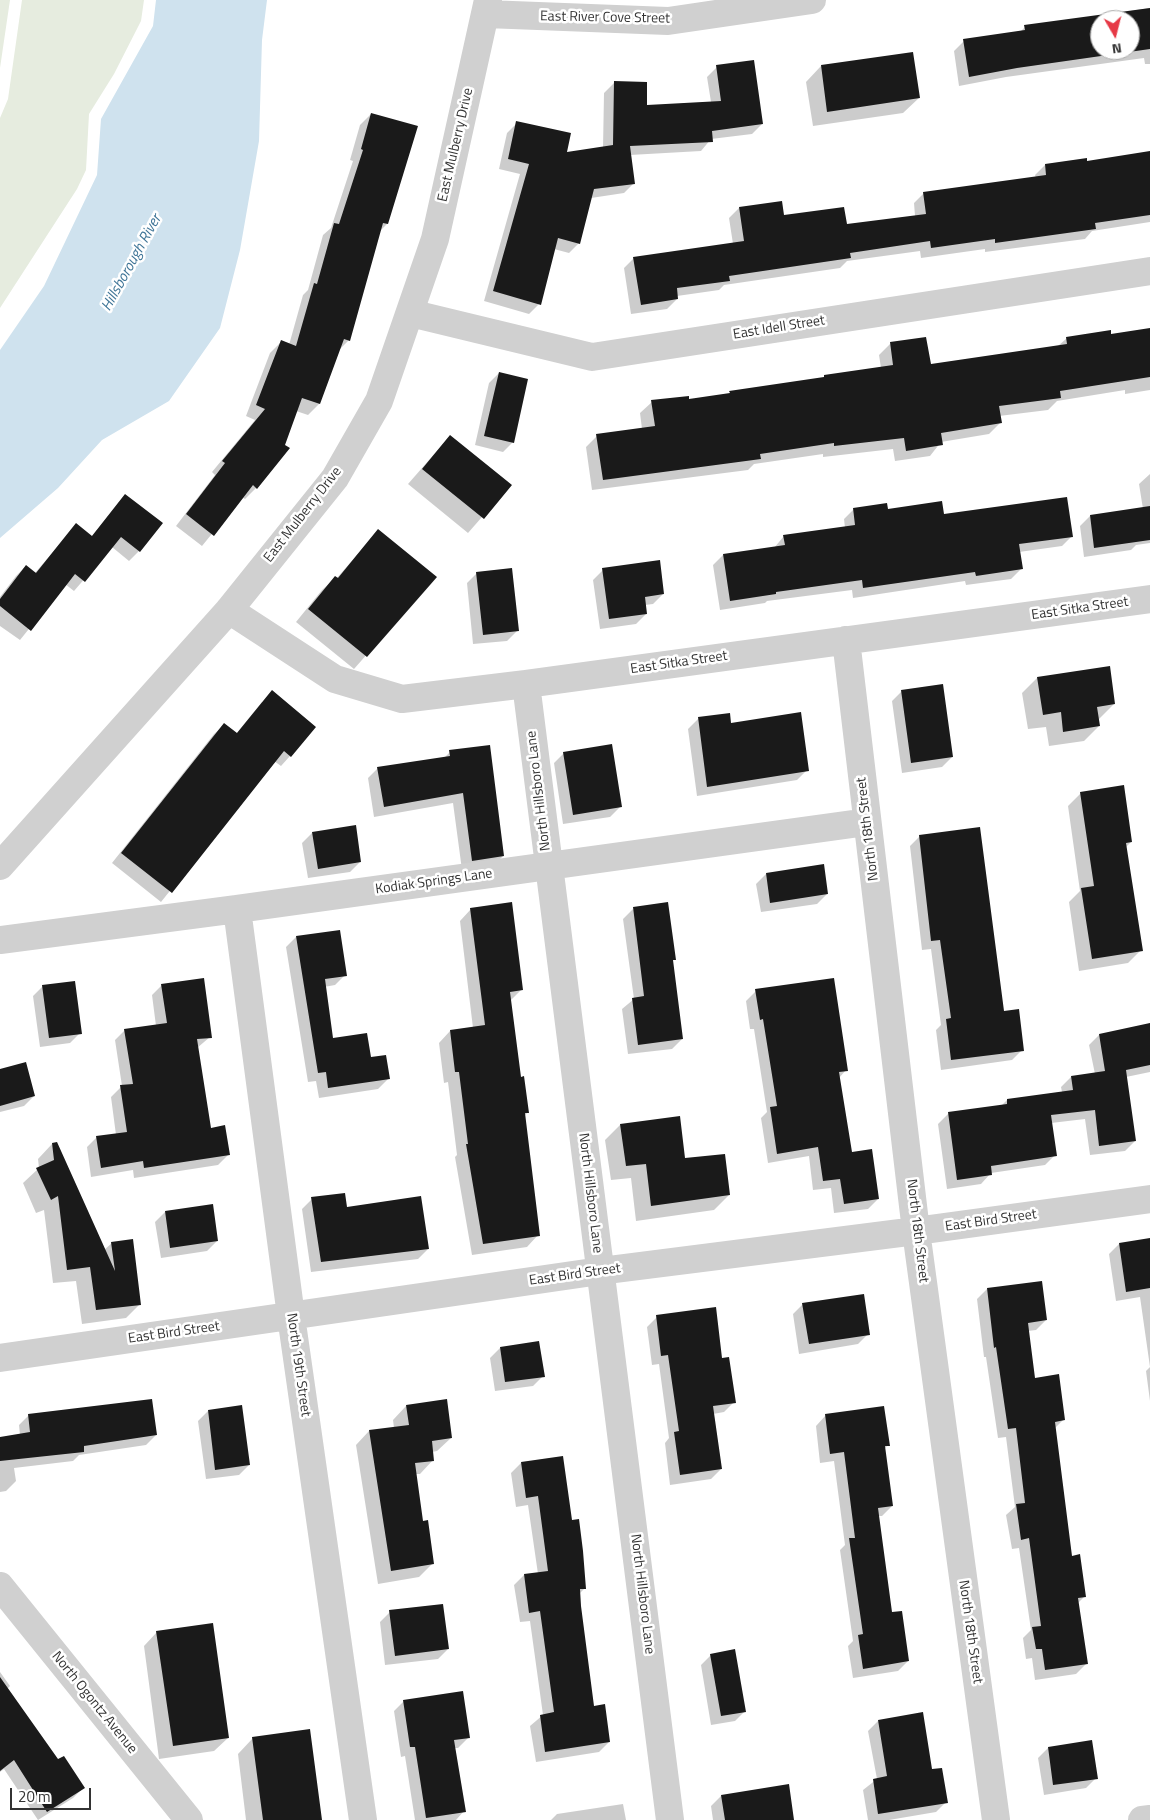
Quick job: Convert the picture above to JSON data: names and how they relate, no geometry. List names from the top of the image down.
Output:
{
  "streets": {
    "street": [
      "East River Cove Street",
      "East Mulberry Drive",
      "East Idell Street",
      "East Sitka Street",
      "North Hillsboro Lane",
      "North 18th Street",
      "Kodiak Springs Lane",
      "East Bird Street",
      "North 19th Street",
      "North Ogontz Avenue"
    ]
  },
  "crossings": [
    ["East River Cove Street", "East Mulberry Drive"],
    ["East Mulberry Drive", "East Idell Street"],
    ["East Mulberry Drive", "East Sitka Street"],
    ["East Sitka Street", "North Hillsboro Lane"],
    ["East Sitka Street", "North 18th Street"],
    ["North Hillsboro Lane", "Kodiak Springs Lane"],
    ["North Hillsboro Lane", "East Bird Street"],
    ["North 18th Street", "Kodiak Springs Lane"],
    ["North 18th Street", "East Bird Street"],
    ["Kodiak Springs Lane", "North 19th Street"],
    ["East Bird Street", "North 19th Street"]
  ],
  "water": ["Hillsborough River"],
  "scale_bar": "20 m",
  "north": "bottom"
}
